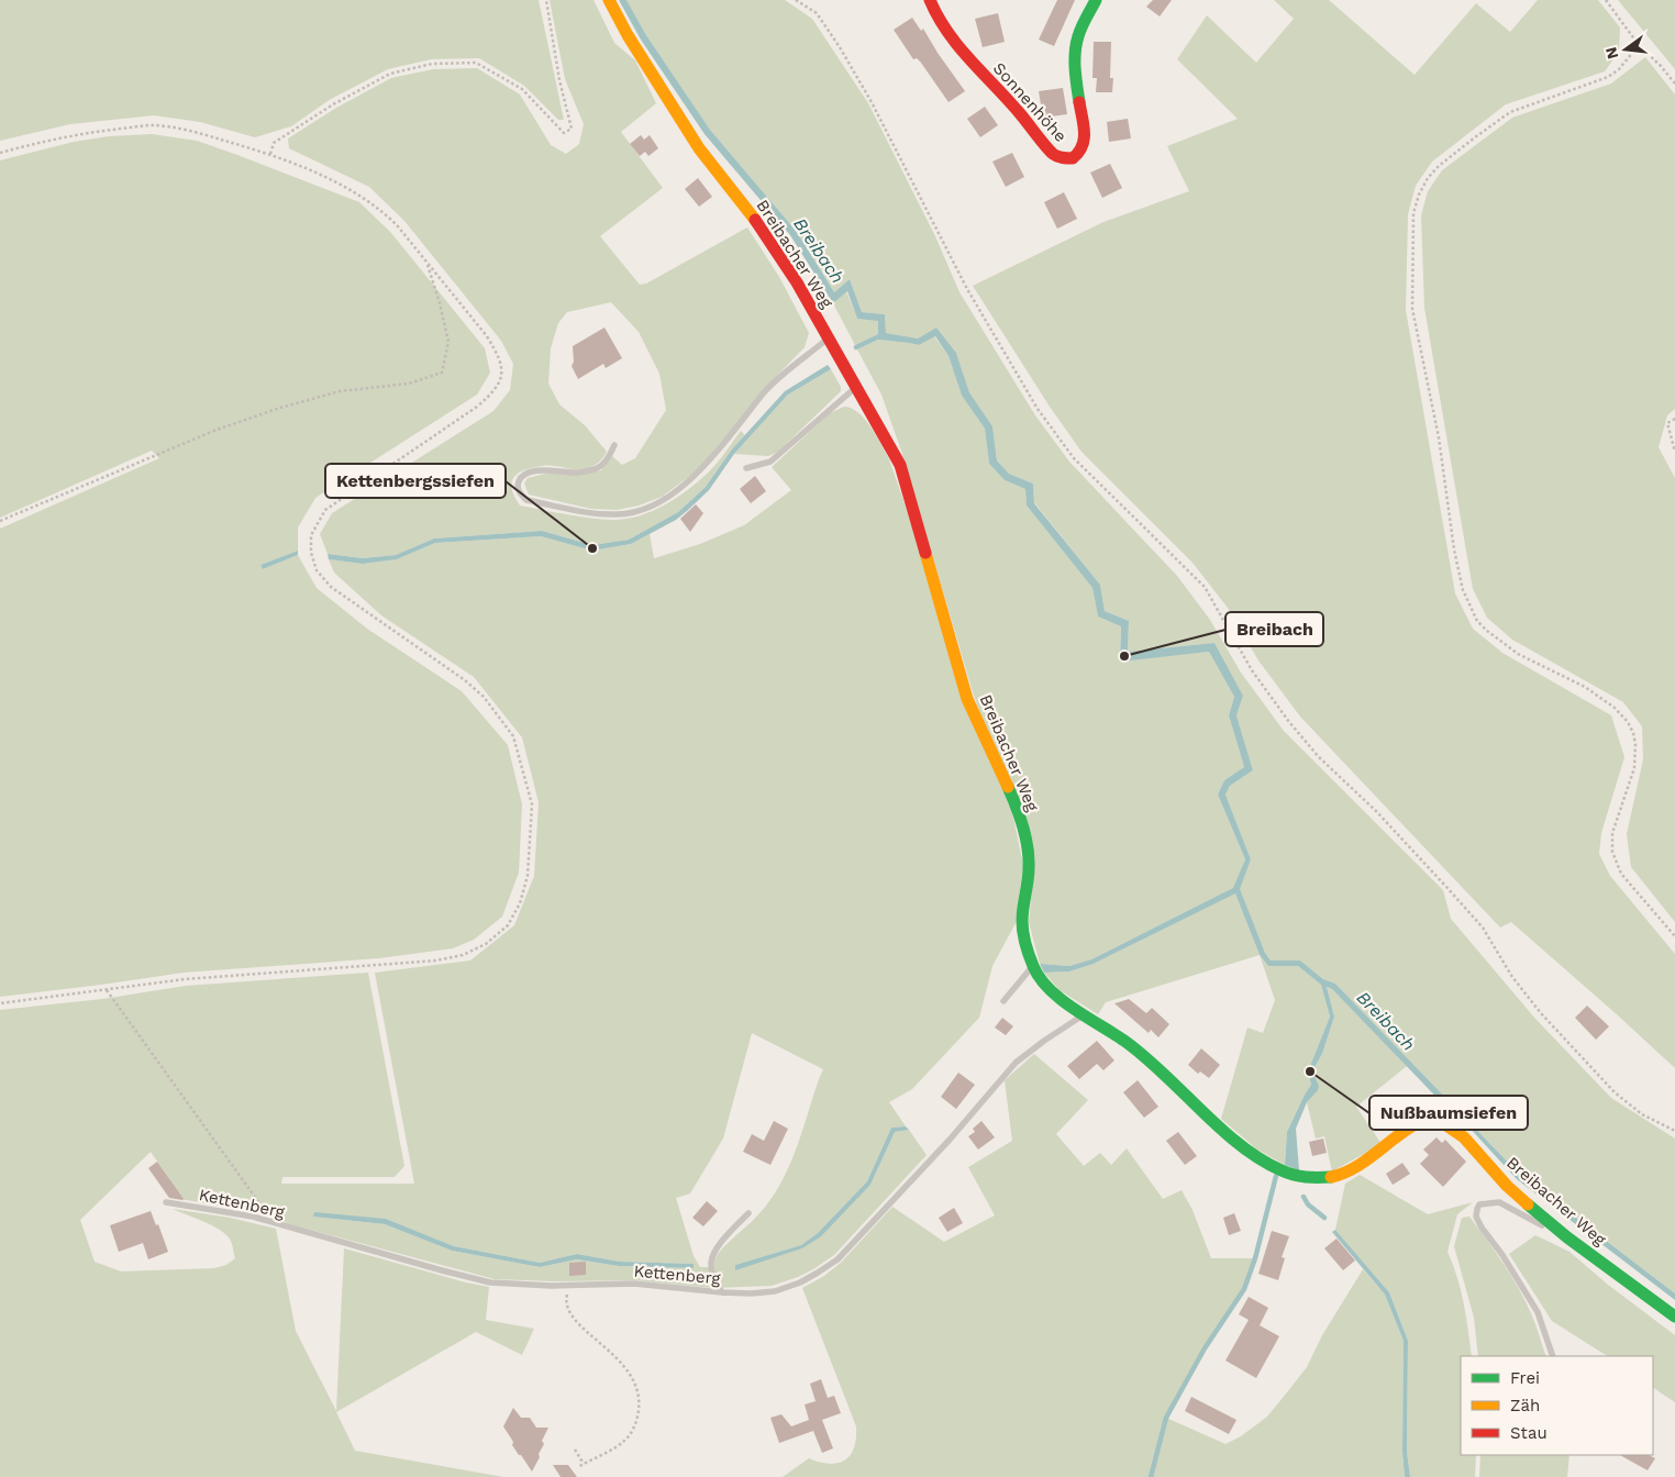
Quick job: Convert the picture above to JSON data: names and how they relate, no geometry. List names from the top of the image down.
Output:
{
  "streets": {
    "street": ["Sonnenhöhe", "Breibacher Weg"],
    "lane": ["Kettenberg"]
  },
  "crossings": [
    ["Breibacher Weg", "Kettenberg"]
  ],
  "water": ["Breibach"],
  "places": ["Kettenbergssiefen", "Breibach", "Nußbaumsiefen"],
  "legend": ["Frei", "Zäh", "Stau"],
  "north": "left"
}
